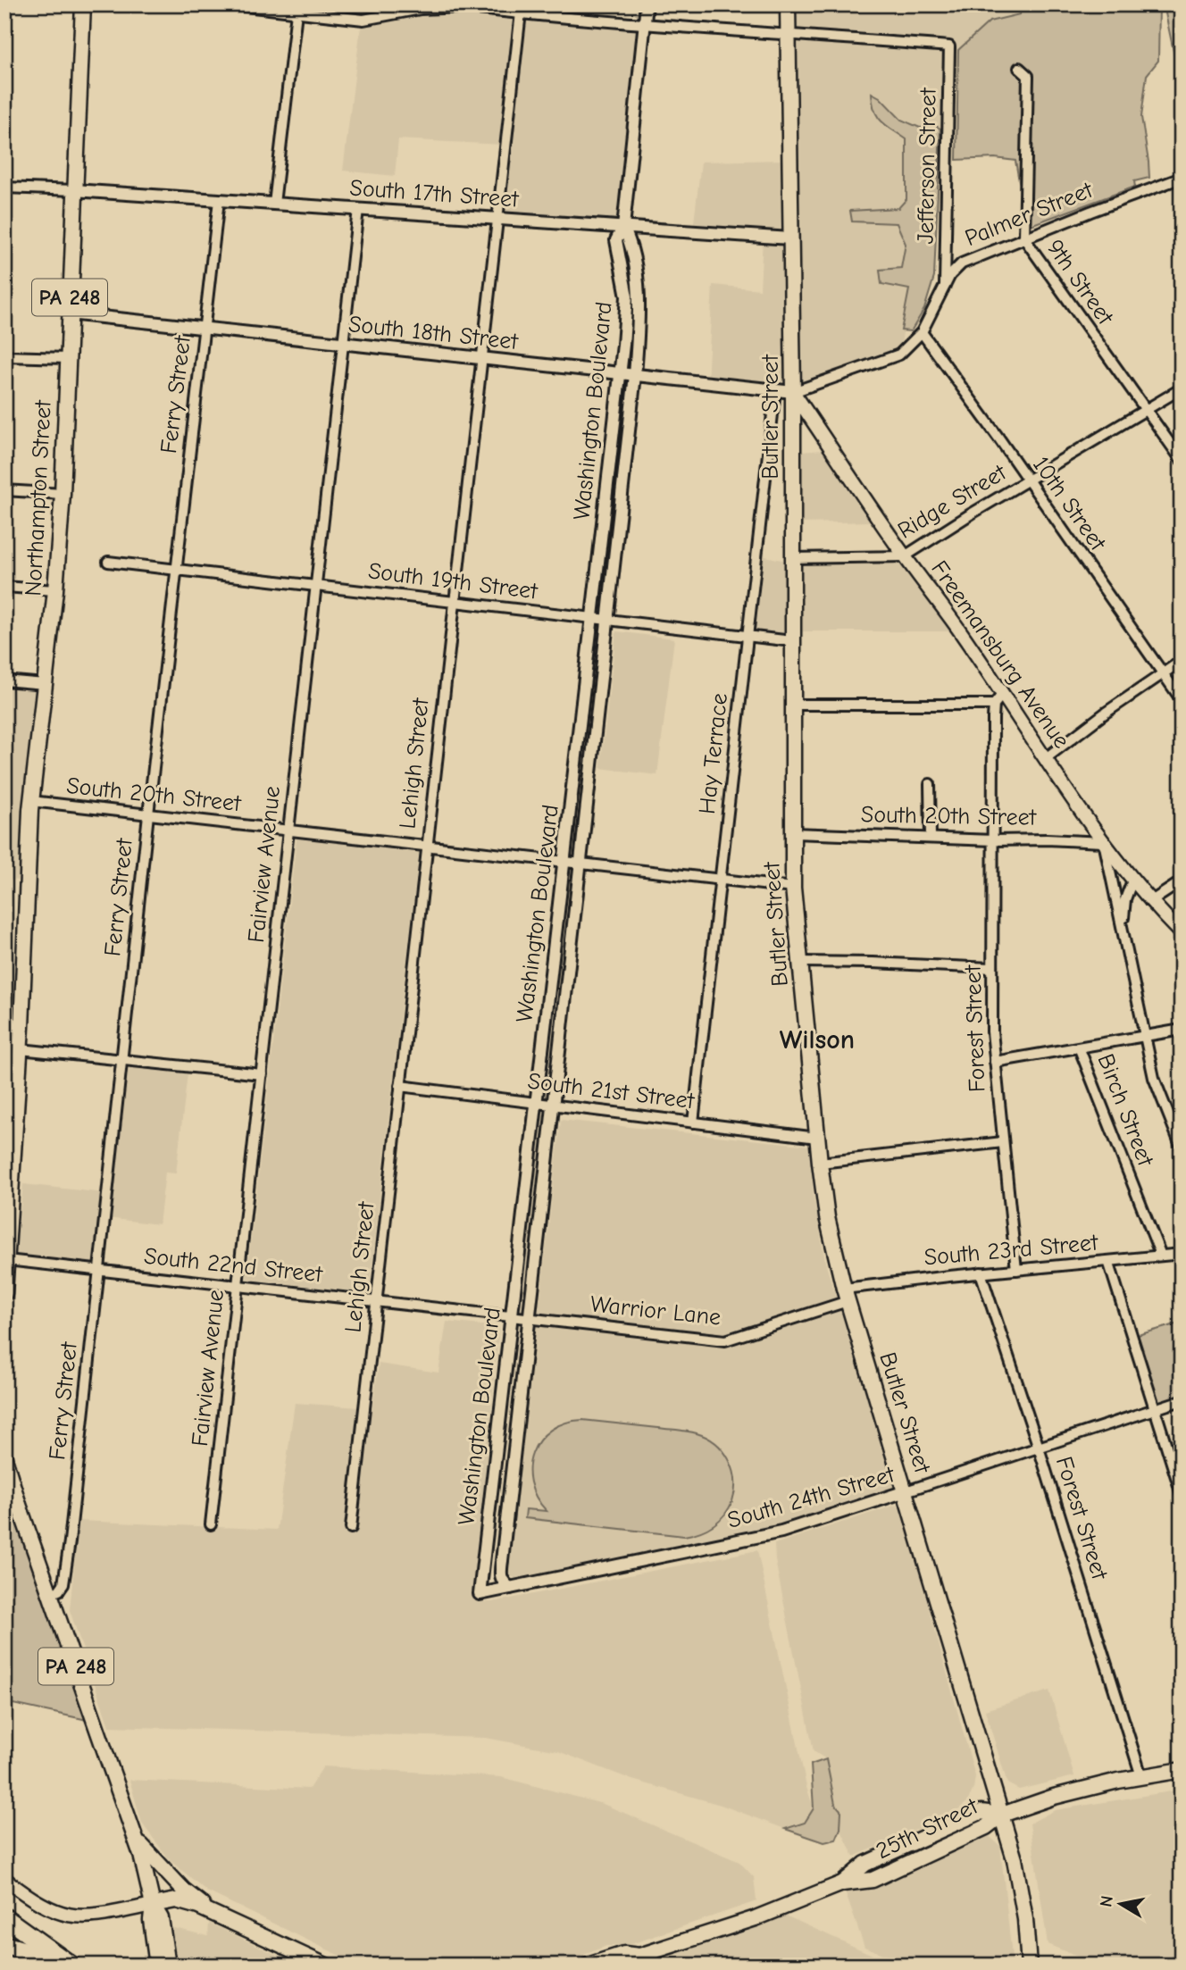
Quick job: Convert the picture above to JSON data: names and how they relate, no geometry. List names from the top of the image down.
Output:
{
  "streets": {
    "main road": [
      "PA 248",
      "Butler Street",
      "Northampton Street",
      "Freemansburg Avenue",
      "25th Street"
    ],
    "street": [
      "Jefferson Street",
      "South 17th Street",
      "Palmer Street",
      "9th Street",
      "South 18th Street",
      "Ferry Street",
      "Washington Boulevard",
      "Ridge Street",
      "10th Street",
      "South 19th Street",
      "Hay Terrace",
      "Lehigh Street",
      "South 20th Street",
      "Fairview Avenue",
      "Forest Street",
      "South 21st Street",
      "Birch Street",
      "South 23rd Street",
      "South 22nd Street",
      "Warrior Lane",
      "South 24th Street"
    ]
  },
  "crossings": [
    ["Jefferson Street", "Palmer Street"],
    ["Jefferson Street", "Butler Street"],
    ["South 17th Street", "Ferry Street"],
    ["South 17th Street", "Washington Boulevard"],
    ["South 17th Street", "Butler Street"],
    ["South 17th Street", "Northampton Street"],
    ["South 17th Street", "Lehigh Street"],
    ["South 17th Street", "Fairview Avenue"],
    ["Palmer Street", "9th Street"],
    ["Palmer Street", "South 18th Street"],
    ["Palmer Street", "Butler Street"],
    ["Palmer Street", "10th Street"],
    ["Palmer Street", "Freemansburg Avenue"],
    ["9th Street", "Ridge Street"],
    ["PA 248", "Ferry Street"],
    ["South 18th Street", "Ferry Street"],
    ["South 18th Street", "Washington Boulevard"],
    ["South 18th Street", "Butler Street"],
    ["South 18th Street", "Northampton Street"],
    ["South 18th Street", "Freemansburg Avenue"],
    ["South 18th Street", "Hay Terrace"],
    ["South 18th Street", "Lehigh Street"],
    ["South 18th Street", "Fairview Avenue"],
    ["Ferry Street", "South 19th Street"],
    ["Ferry Street", "South 20th Street"],
    ["Ferry Street", "South 22nd Street"],
    ["Washington Boulevard", "South 19th Street"],
    ["Washington Boulevard", "South 20th Street"],
    ["Washington Boulevard", "South 21st Street"],
    ["Washington Boulevard", "South 22nd Street"],
    ["Washington Boulevard", "Warrior Lane"],
    ["Washington Boulevard", "South 24th Street"],
    ["Butler Street", "Ridge Street"],
    ["Butler Street", "South 19th Street"],
    ["Butler Street", "Freemansburg Avenue"],
    ["Butler Street", "South 20th Street"],
    ["Butler Street", "South 21st Street"],
    ["Butler Street", "South 23rd Street"],
    ["Butler Street", "Warrior Lane"],
    ["Butler Street", "South 24th Street"],
    ["Butler Street", "25th Street"],
    ["Northampton Street", "South 20th Street"],
    ["Northampton Street", "South 22nd Street"],
    ["Ridge Street", "10th Street"],
    ["Ridge Street", "Freemansburg Avenue"],
    ["South 19th Street", "Hay Terrace"],
    ["South 19th Street", "Lehigh Street"],
    ["South 19th Street", "Fairview Avenue"],
    ["Freemansburg Avenue", "South 20th Street"],
    ["Freemansburg Avenue", "Forest Street"],
    ["Hay Terrace", "South 20th Street"],
    ["Hay Terrace", "South 21st Street"],
    ["Lehigh Street", "South 20th Street"],
    ["Lehigh Street", "South 21st Street"],
    ["Lehigh Street", "South 22nd Street"],
    ["South 20th Street", "Fairview Avenue"],
    ["South 20th Street", "Forest Street"],
    ["Fairview Avenue", "South 22nd Street"],
    ["Forest Street", "South 23rd Street"],
    ["Forest Street", "South 24th Street"],
    ["Forest Street", "25th Street"],
    ["Birch Street", "South 23rd Street"],
    ["South 23rd Street", "Warrior Lane"],
    ["South 22nd Street", "Warrior Lane"]
  ],
  "districts": ["Wilson"],
  "north": "left"
}
